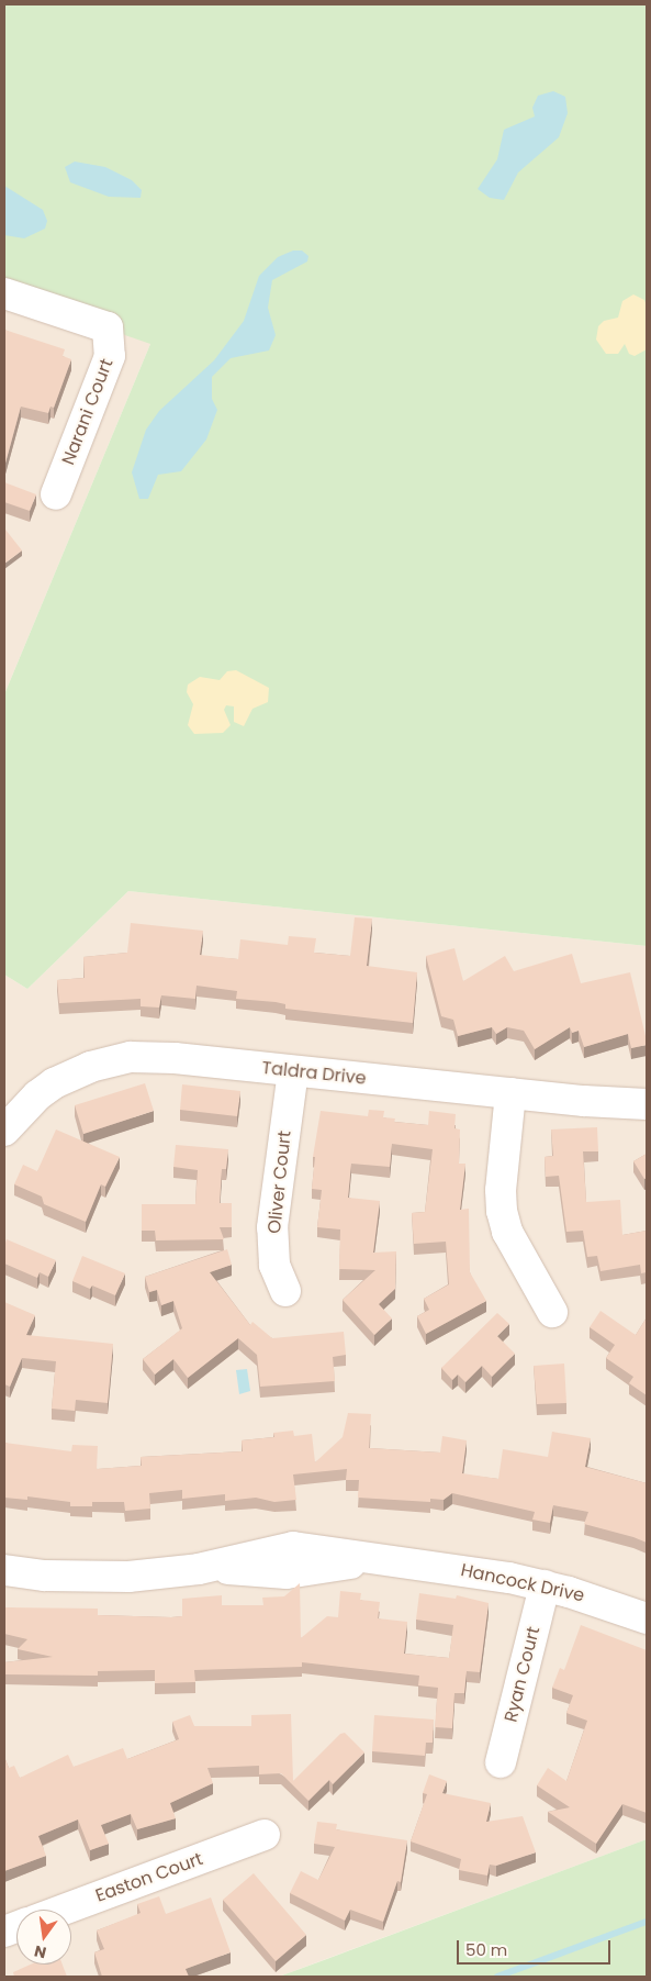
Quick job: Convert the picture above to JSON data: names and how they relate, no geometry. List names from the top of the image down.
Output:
{
  "streets": {
    "street": [
      "Narani Court",
      "Taldra Drive",
      "Oliver Court",
      "Hancock Drive",
      "Ryan Court",
      "Easton Court"
    ]
  },
  "crossings": [
    ["Taldra Drive", "Oliver Court"],
    ["Hancock Drive", "Ryan Court"]
  ],
  "scale_bar": "50 m",
  "north": "bottom"
}
